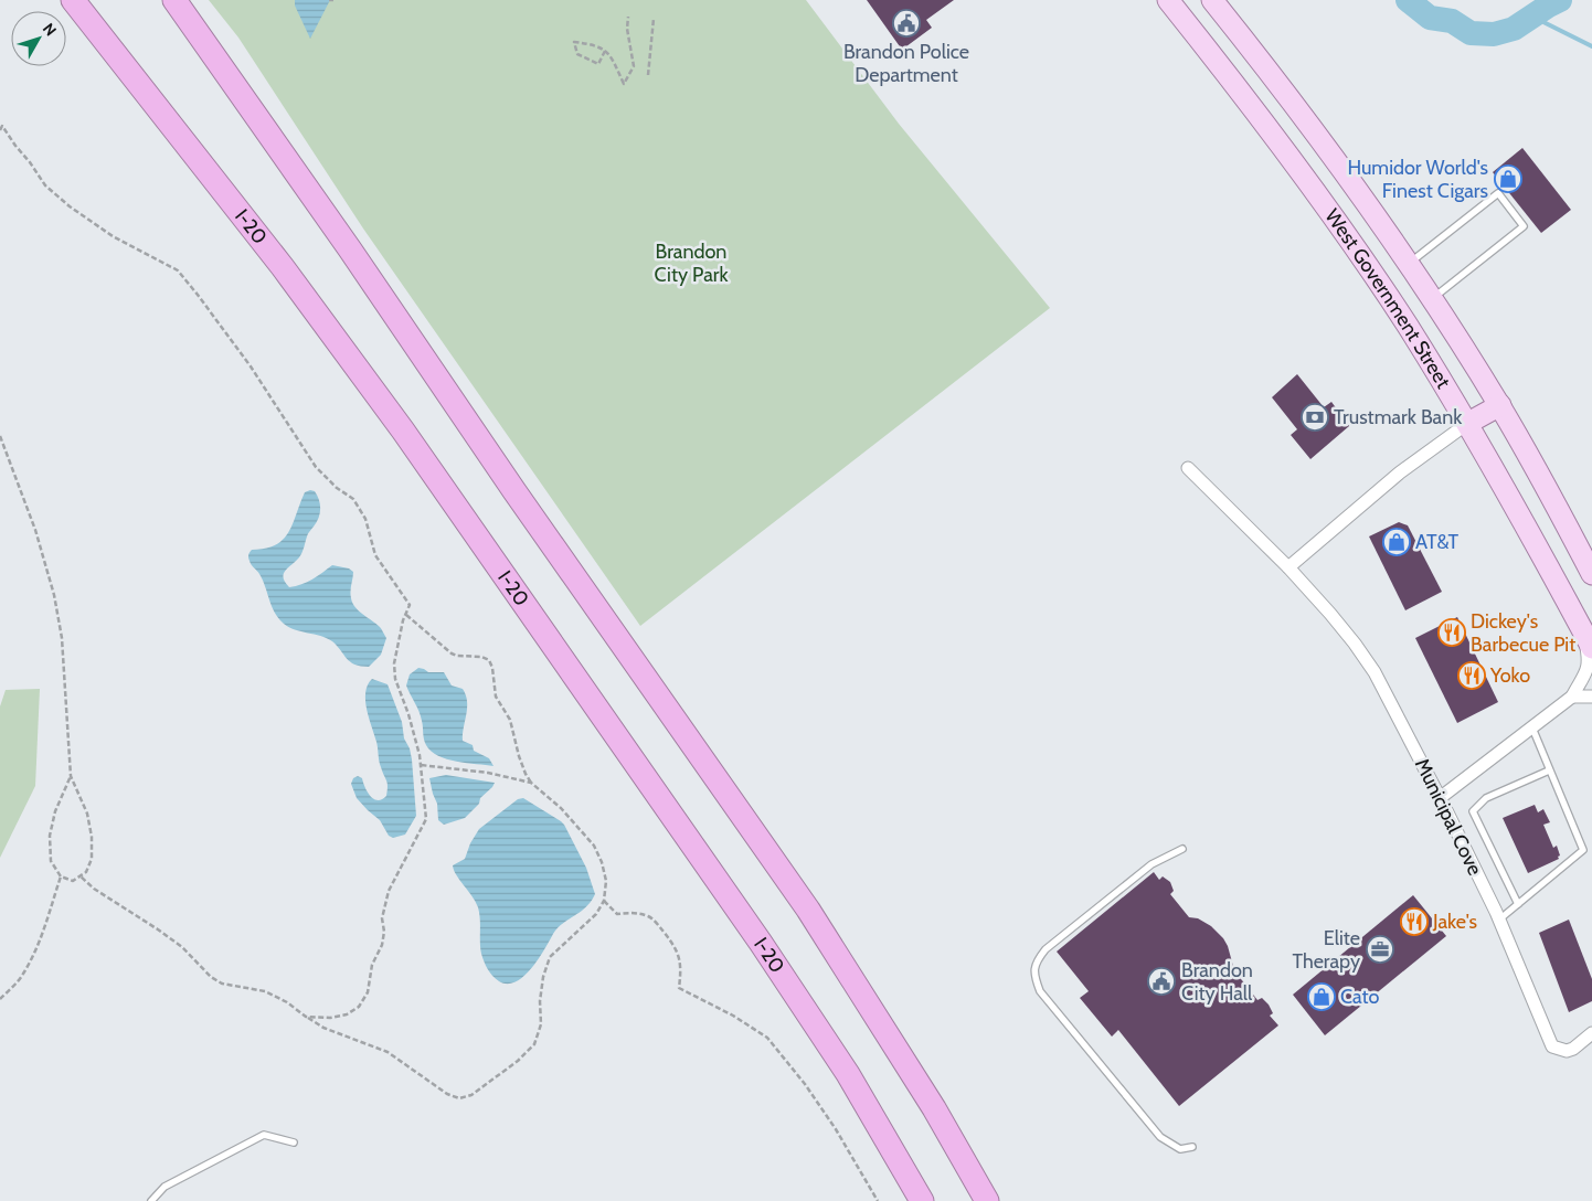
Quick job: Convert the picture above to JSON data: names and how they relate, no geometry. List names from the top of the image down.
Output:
{
  "streets": {
    "highway": ["I-20"],
    "main road": ["West Government Street"],
    "street": ["Municipal Cove"]
  },
  "parks": ["Brandon City Park"],
  "places": {
    "public building": ["Brandon Police Department", "Brandon City Hall"],
    "shop": ["Humidor World's Finest Cigars", "AT&T", "Cato"],
    "bank": ["Trustmark Bank"],
    "restaurant": ["Dickey's Barbecue Pit", "Yoko", "Jake's"],
    "office": ["Elite Therapy"]
  },
  "north": "top right"
}
